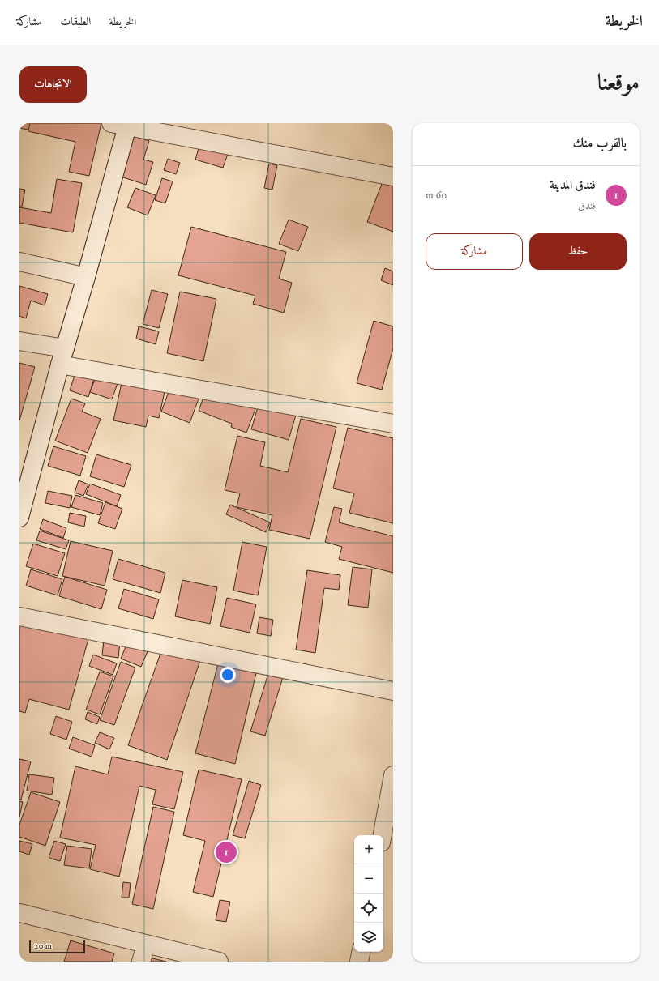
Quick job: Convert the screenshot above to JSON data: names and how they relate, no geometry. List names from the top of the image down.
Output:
{
  "scale_bar": "20 m",
  "page": {
    "header": "الخريطة",
    "nav": ["الخريطة", "الطبقات", "مشاركة"],
    "title": "موقعنا",
    "buttons": [
      "الاتجاهات",
      ["حفظ", "مشاركة"]
    ],
    "heading": "بالقرب منك",
    "list": [
      {
        "mark": "1",
        "name": "فندق المدينة",
        "note": "فندق",
        "value": "60 m"
      }
    ],
    "map_buttons": ["+", "−"],
    "pins": "1",
    "scale": "20 m"
  }
}
